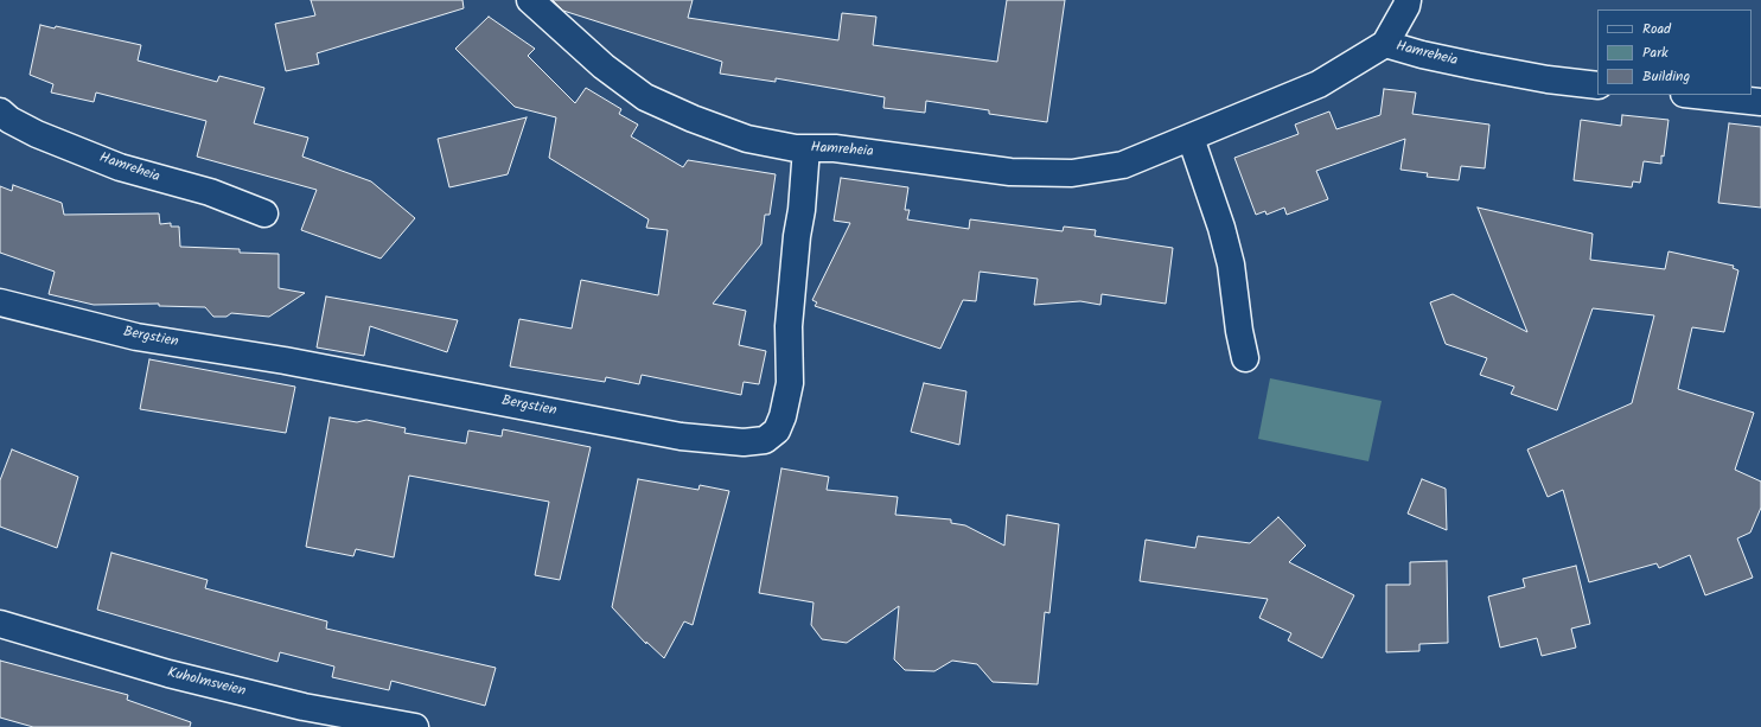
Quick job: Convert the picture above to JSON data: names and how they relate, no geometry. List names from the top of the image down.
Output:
{
  "streets": {
    "street": ["Hamreheia", "Bergstien", "Kuholmsveien"]
  },
  "crossings": [
    ["Hamreheia", "Bergstien"]
  ],
  "legend": ["Road", "Park", "Building"]
}
